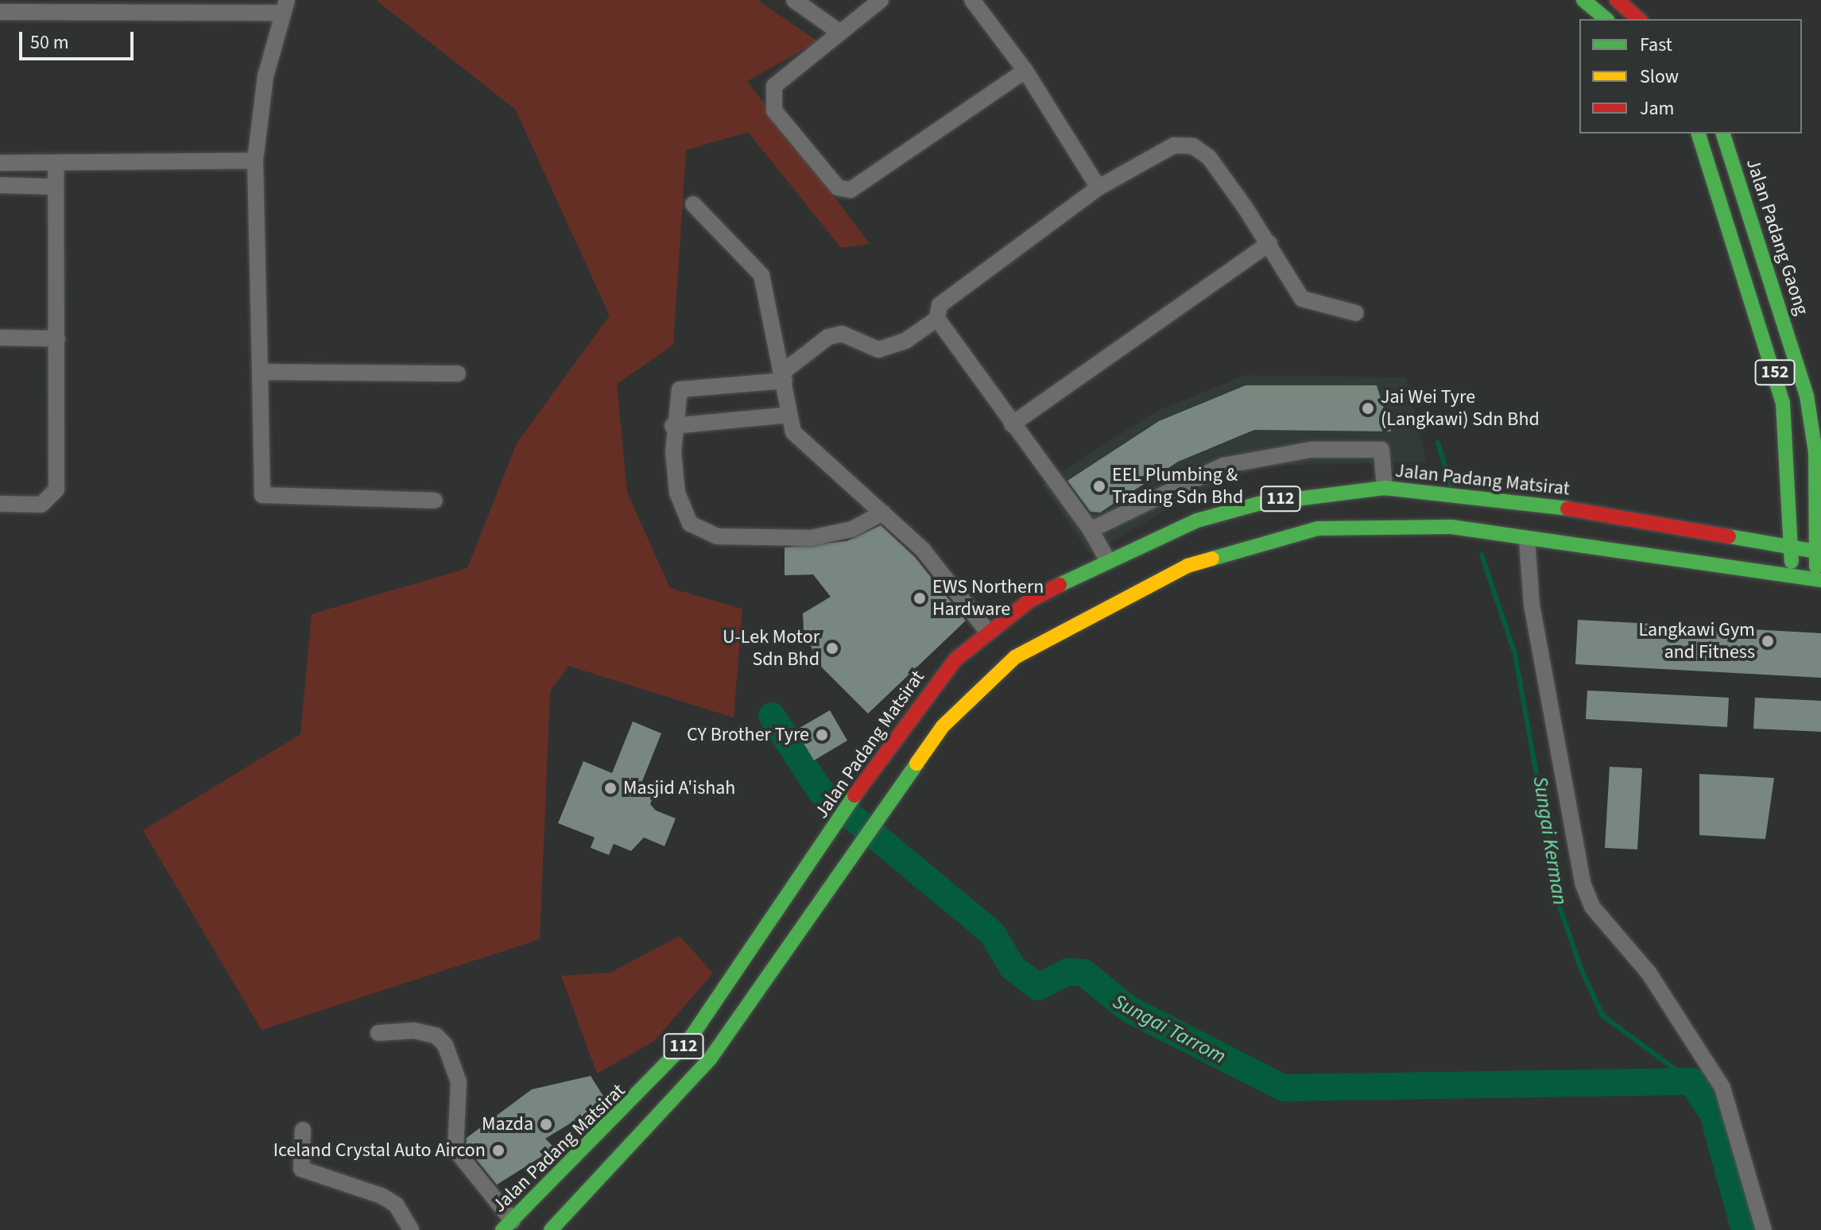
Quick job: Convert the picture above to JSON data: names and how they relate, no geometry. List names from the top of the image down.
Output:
{
  "streets": {
    "main road": [
      "Jalan Padang Gaong",
      "152",
      "Jalan Padang Matsirat",
      "112"
    ]
  },
  "crossings": [
    ["Jalan Padang Gaong", "Jalan Padang Matsirat"],
    ["Jalan Padang Gaong", "112"],
    ["152", "Jalan Padang Matsirat"],
    ["152", "112"]
  ],
  "water": ["Sungai Kerman", "Sungai Tarrom"],
  "places": [
    "Jai Wei Tyre (Langkawi) Sdn Bhd",
    "EEL Plumbing & Trading Sdn Bhd",
    "EWS Northern Hardware",
    "Langkawi Gym and Fitness",
    "U-Lek Motor Sdn Bhd",
    "CY Brother Tyre",
    "Masjid A'ishah",
    "Mazda",
    "Iceland Crystal Auto Aircon"
  ],
  "legend": ["Fast", "Slow", "Jam"],
  "scale_bar": "50 m"
}
